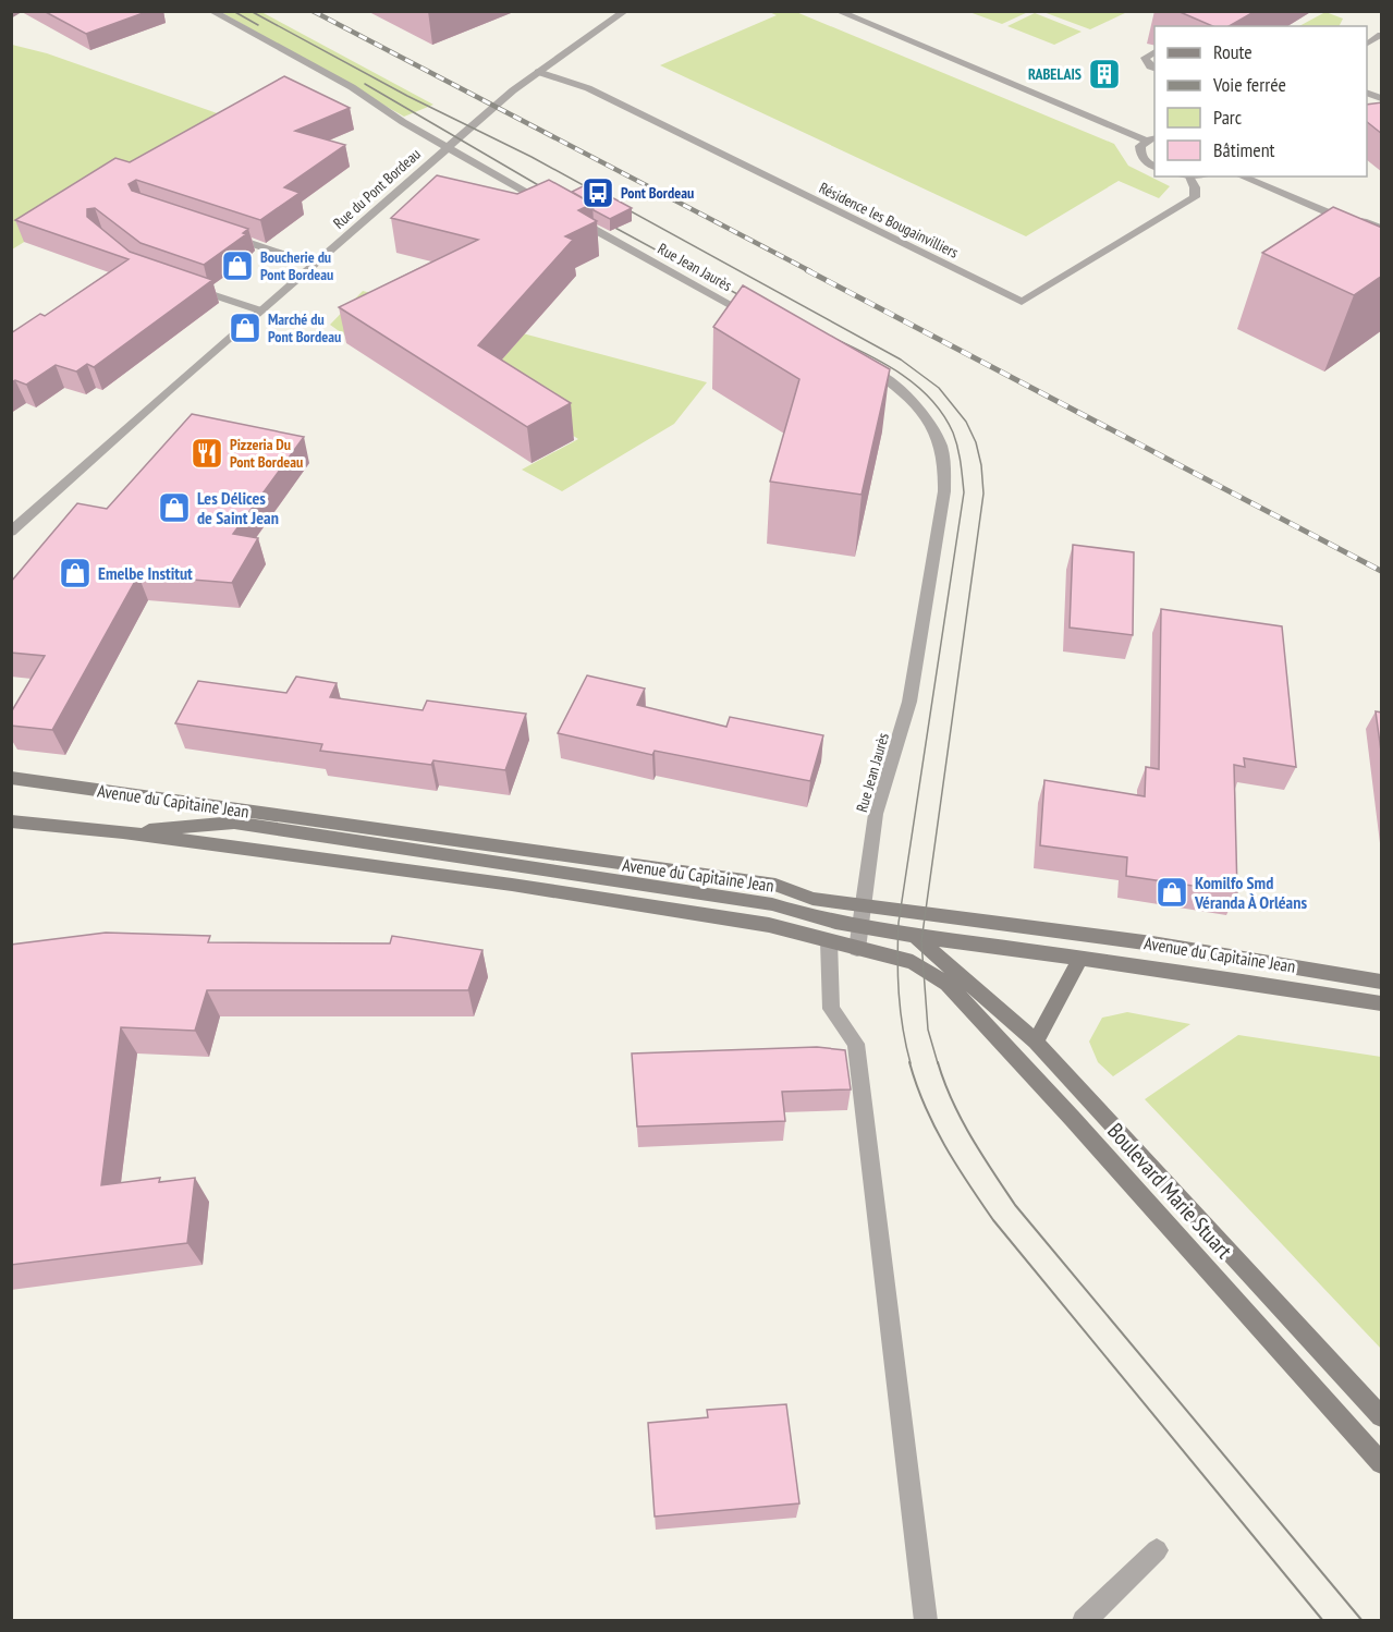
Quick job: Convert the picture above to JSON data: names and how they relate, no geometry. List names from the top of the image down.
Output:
{
  "streets": {
    "main road": ["Avenue du Capitaine Jean", "Boulevard Marie Stuart"],
    "street": ["Rue du Pont Bordeau", "Résidence les Bougainvilliers", "Rue Jean Jaurès"]
  },
  "crossings": [
    ["Rue du Pont Bordeau", "Résidence les Bougainvilliers"],
    ["Rue du Pont Bordeau", "Rue Jean Jaurès"],
    ["Rue Jean Jaurès", "Avenue du Capitaine Jean"],
    ["Avenue du Capitaine Jean", "Boulevard Marie Stuart"]
  ],
  "places": {
    "building": ["RABELAIS"],
    "bus stop": ["Pont Bordeau"],
    "shop": [
      "Boucherie du Pont Bordeau",
      "Marché du Pont Bordeau",
      "Les Délices de Saint Jean",
      "Emelbe Institut",
      "Komilfo Smd Véranda À Orléans"
    ],
    "restaurant": ["Pizzeria Du Pont Bordeau"]
  },
  "legend": [
    "Route",
    "Voie ferrée",
    "Parc",
    "Bâtiment"
  ]
}
